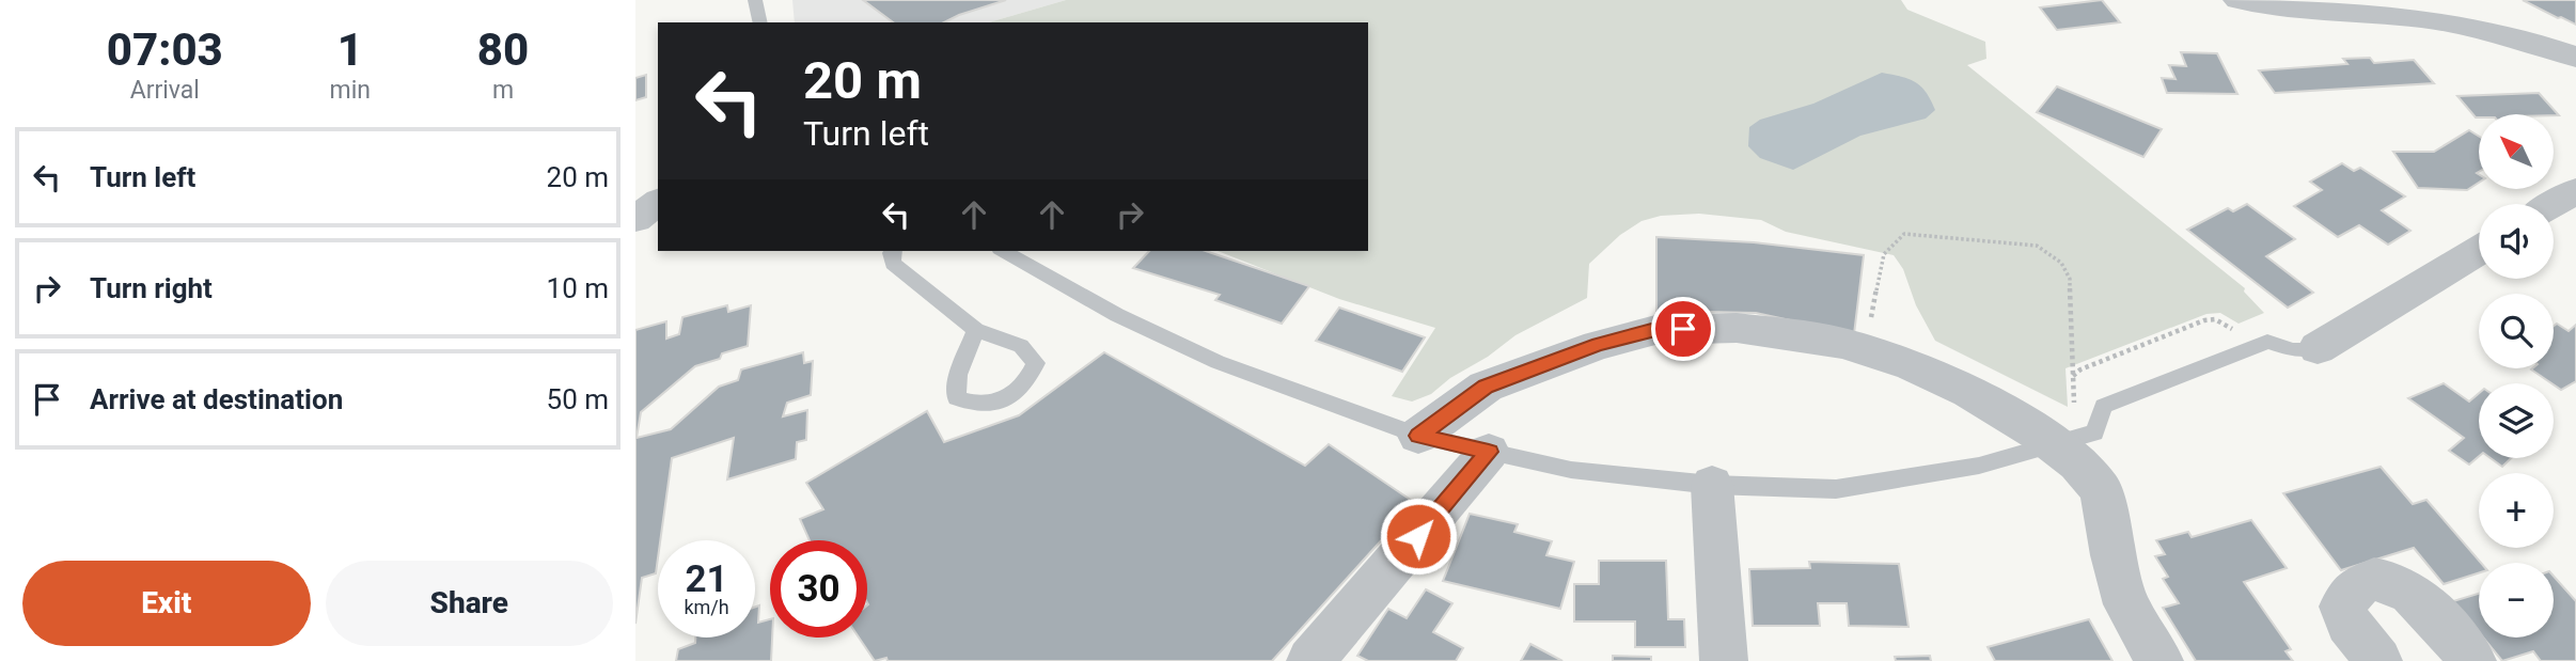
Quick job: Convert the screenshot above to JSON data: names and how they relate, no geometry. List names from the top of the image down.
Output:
{
  "north": "top left",
  "page": {
    "eta": [
      "07:03",
      "Arrival",
      "1",
      "min",
      "80",
      "m"
    ],
    "turn": ["20 m", "Turn left"],
    "map_buttons": ["+", "−"],
    "list": [
      {
        "name": "Turn left",
        "value": "20 m"
      },
      {
        "name": "Turn right",
        "value": "10 m"
      },
      {
        "name": "Arrive at destination",
        "value": "50 m"
      }
    ],
    "speed": "21 km/h",
    "limit": "30",
    "buttons": ["Exit", "Share"]
  }
}
